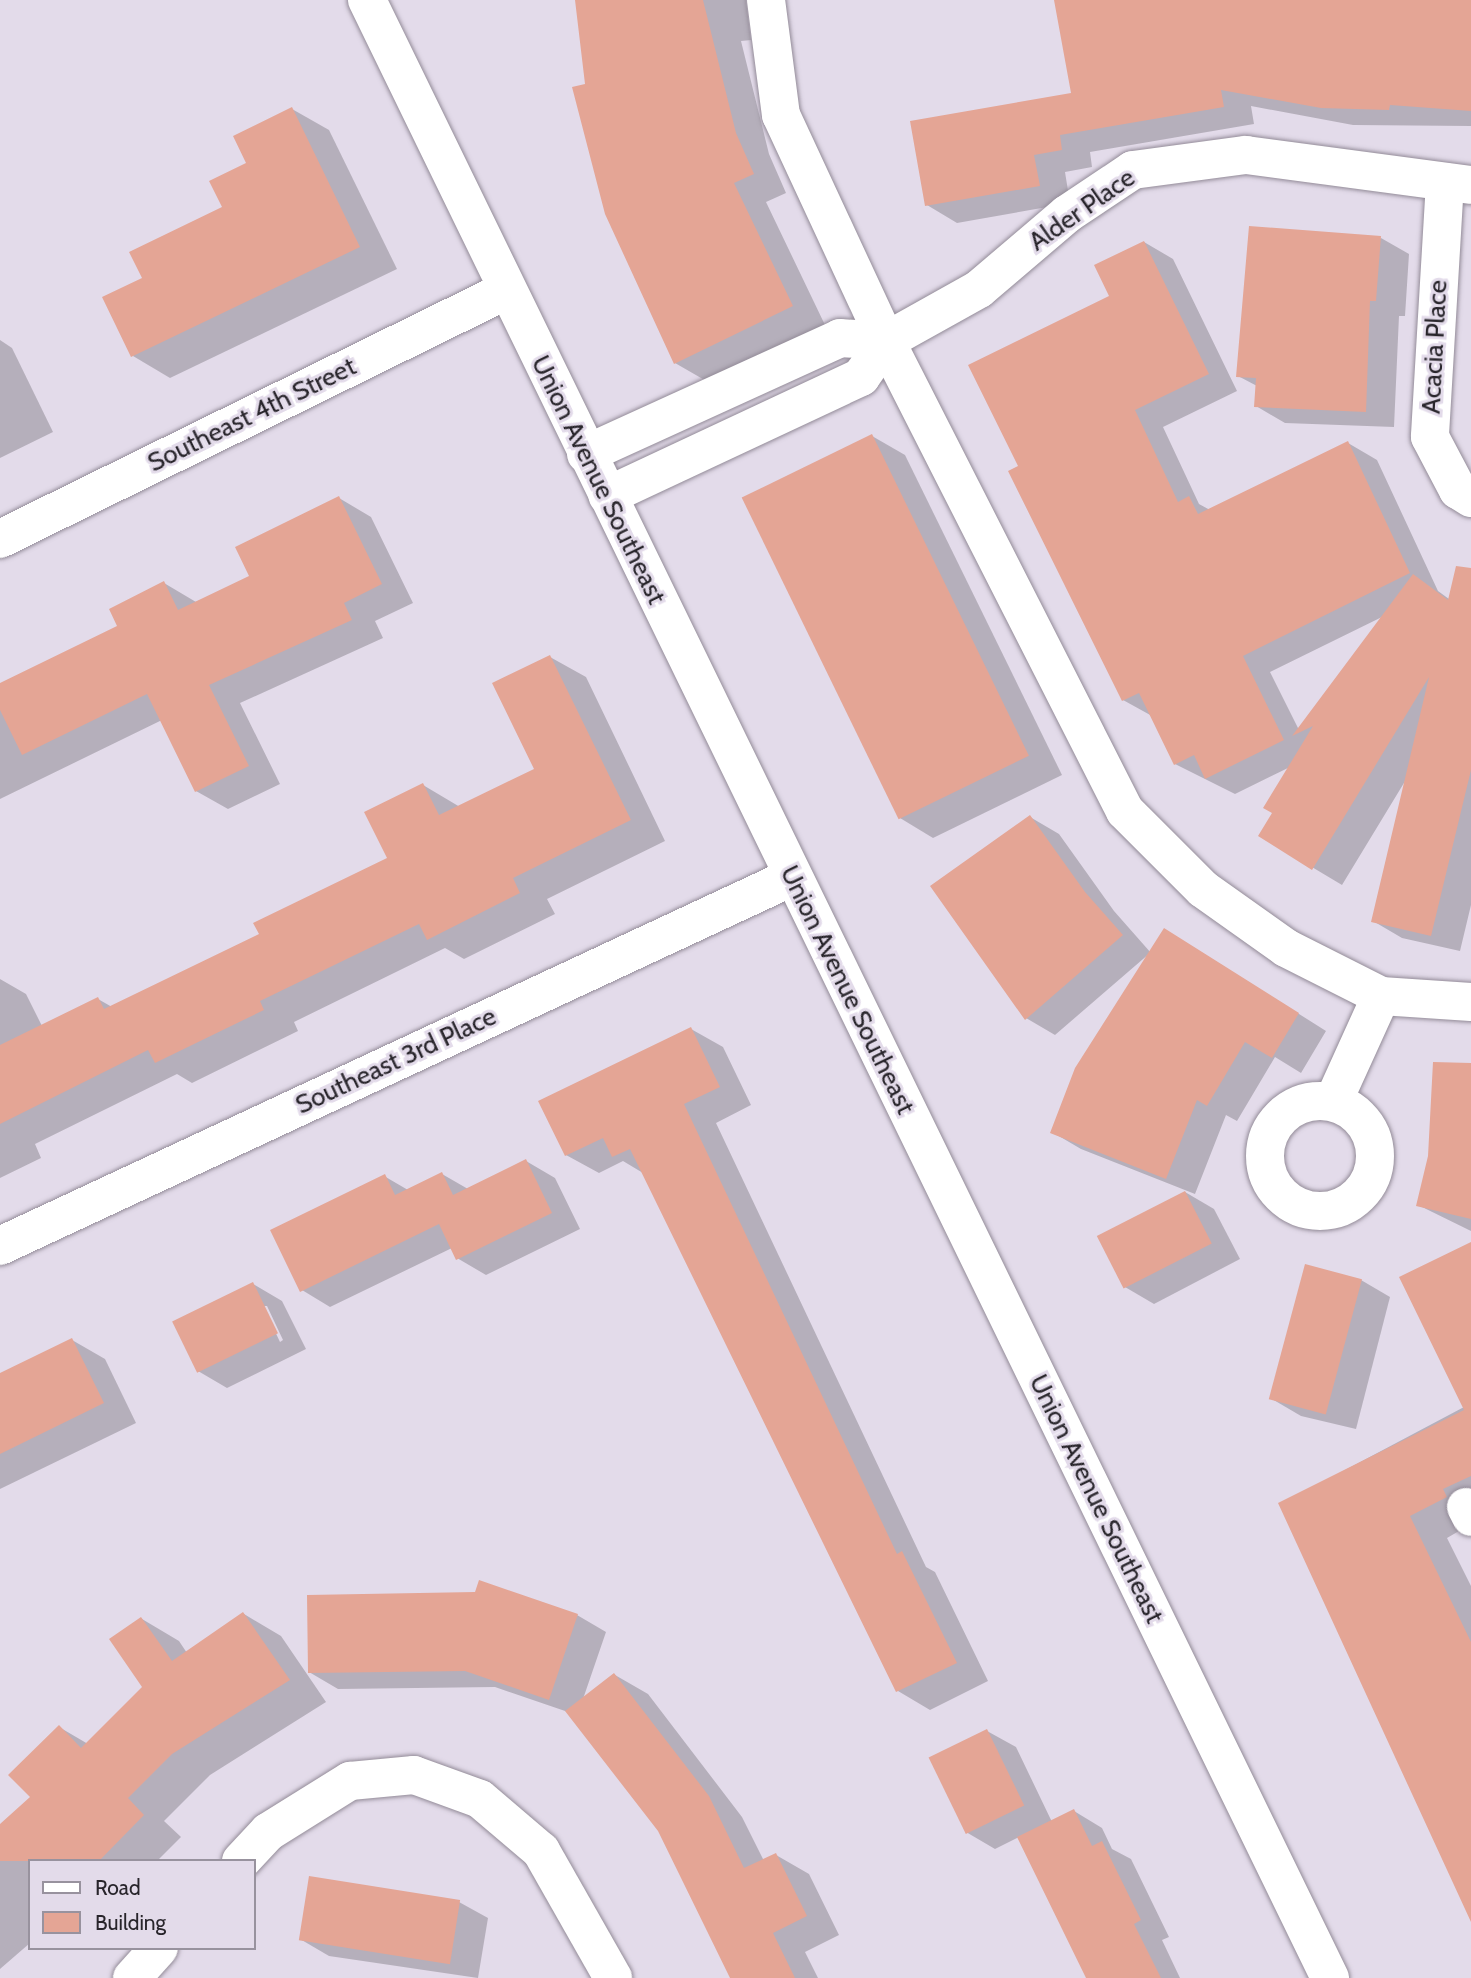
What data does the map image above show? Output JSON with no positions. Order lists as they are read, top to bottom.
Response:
{
  "streets": {
    "street": [
      "Alder Place",
      "Acacia Place",
      "Southeast 4th Street",
      "Union Avenue Southeast",
      "Southeast 3rd Place"
    ]
  },
  "crossings": [
    ["Alder Place", "Acacia Place"],
    ["Southeast 4th Street", "Union Avenue Southeast"],
    ["Union Avenue Southeast", "Southeast 3rd Place"]
  ],
  "legend": ["Road", "Building"]
}
